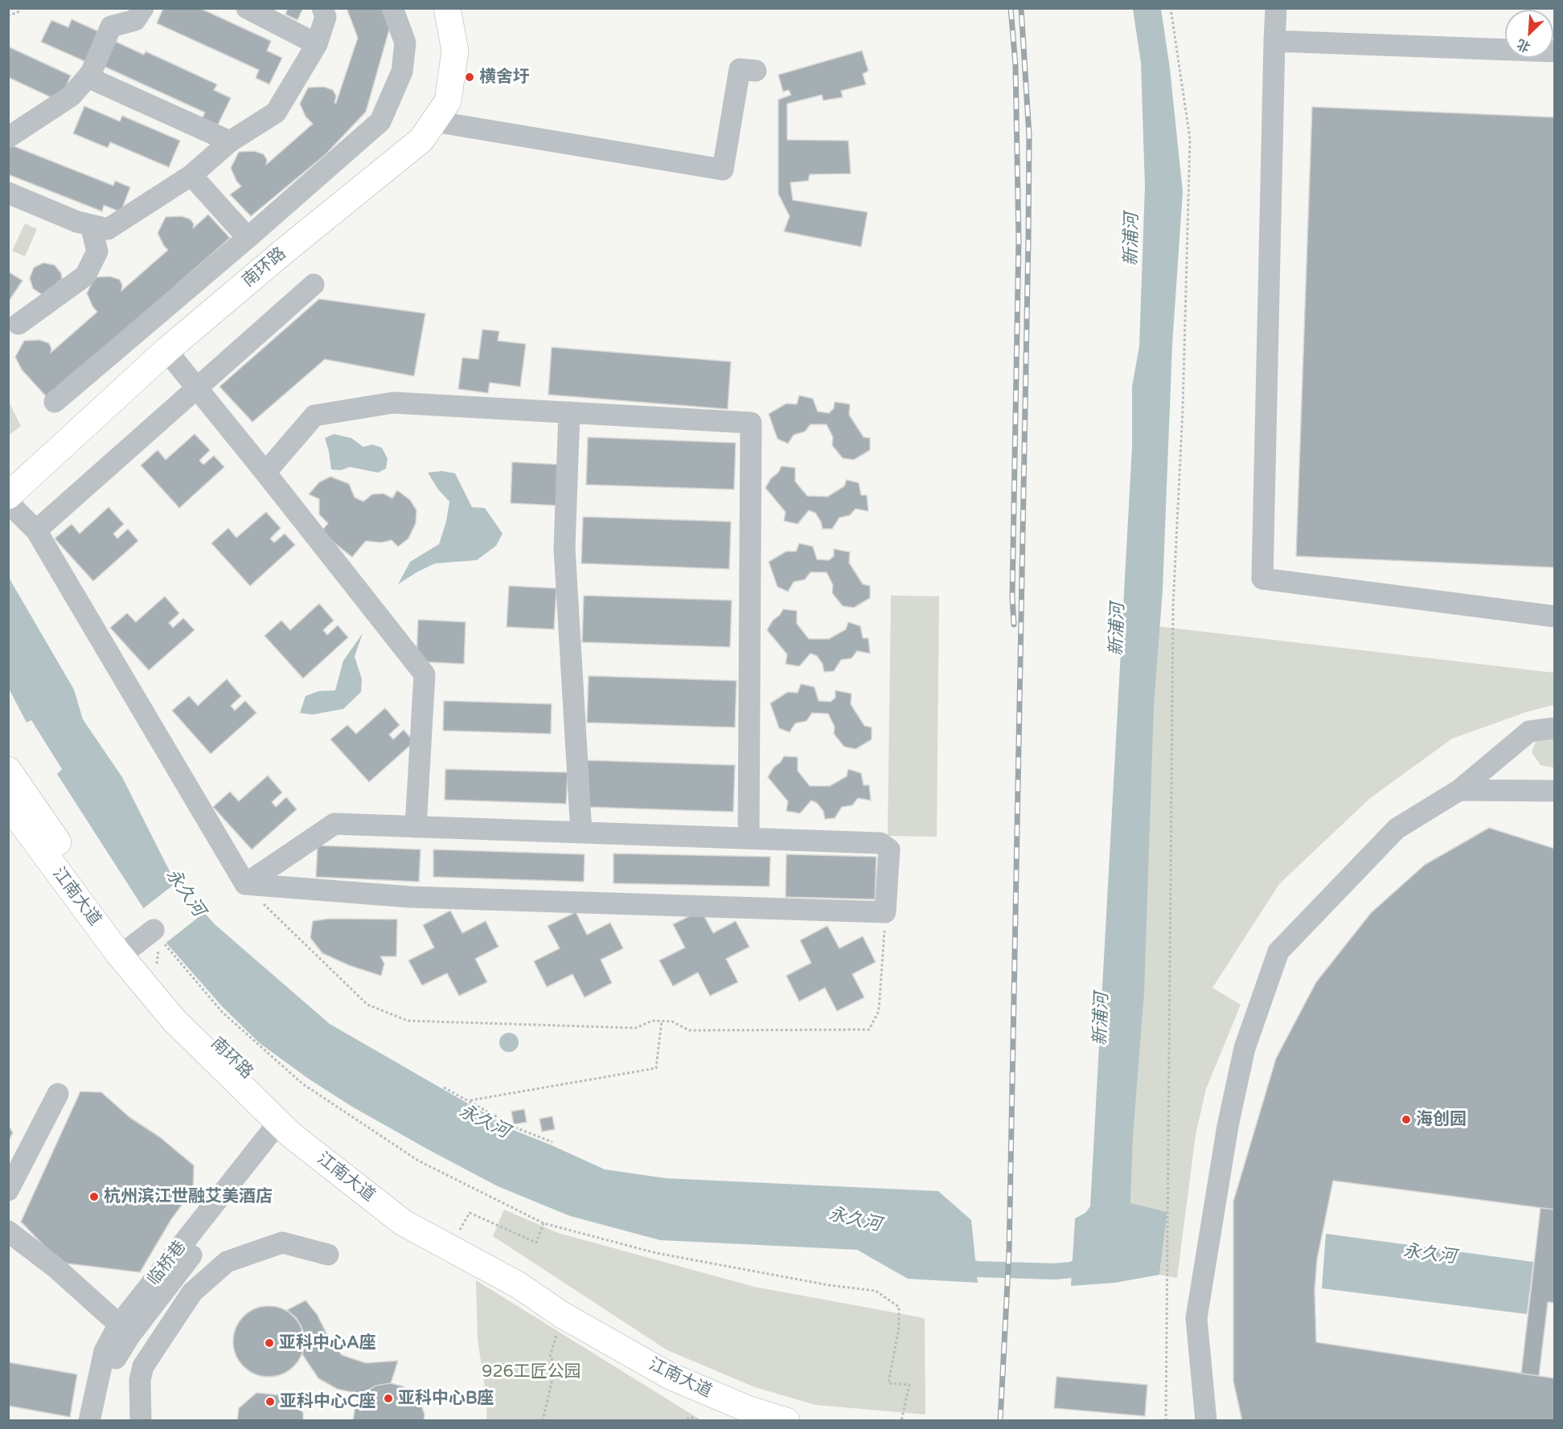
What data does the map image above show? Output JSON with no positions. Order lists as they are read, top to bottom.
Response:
{
  "streets": {
    "main road": ["南环路", "江南大道"],
    "street": ["临桥巷"]
  },
  "crossings": [
    ["南环路", "江南大道"],
    ["江南大道", "临桥巷"]
  ],
  "water": ["新浦河", "永久河"],
  "parks": ["926工匠公园"],
  "places": [
    "横舍圩",
    "海创园",
    "杭州滨江世融艾美酒店",
    "亚科中心A座",
    "亚科中心B座",
    "亚科中心C座"
  ],
  "north": "bottom left"
}
